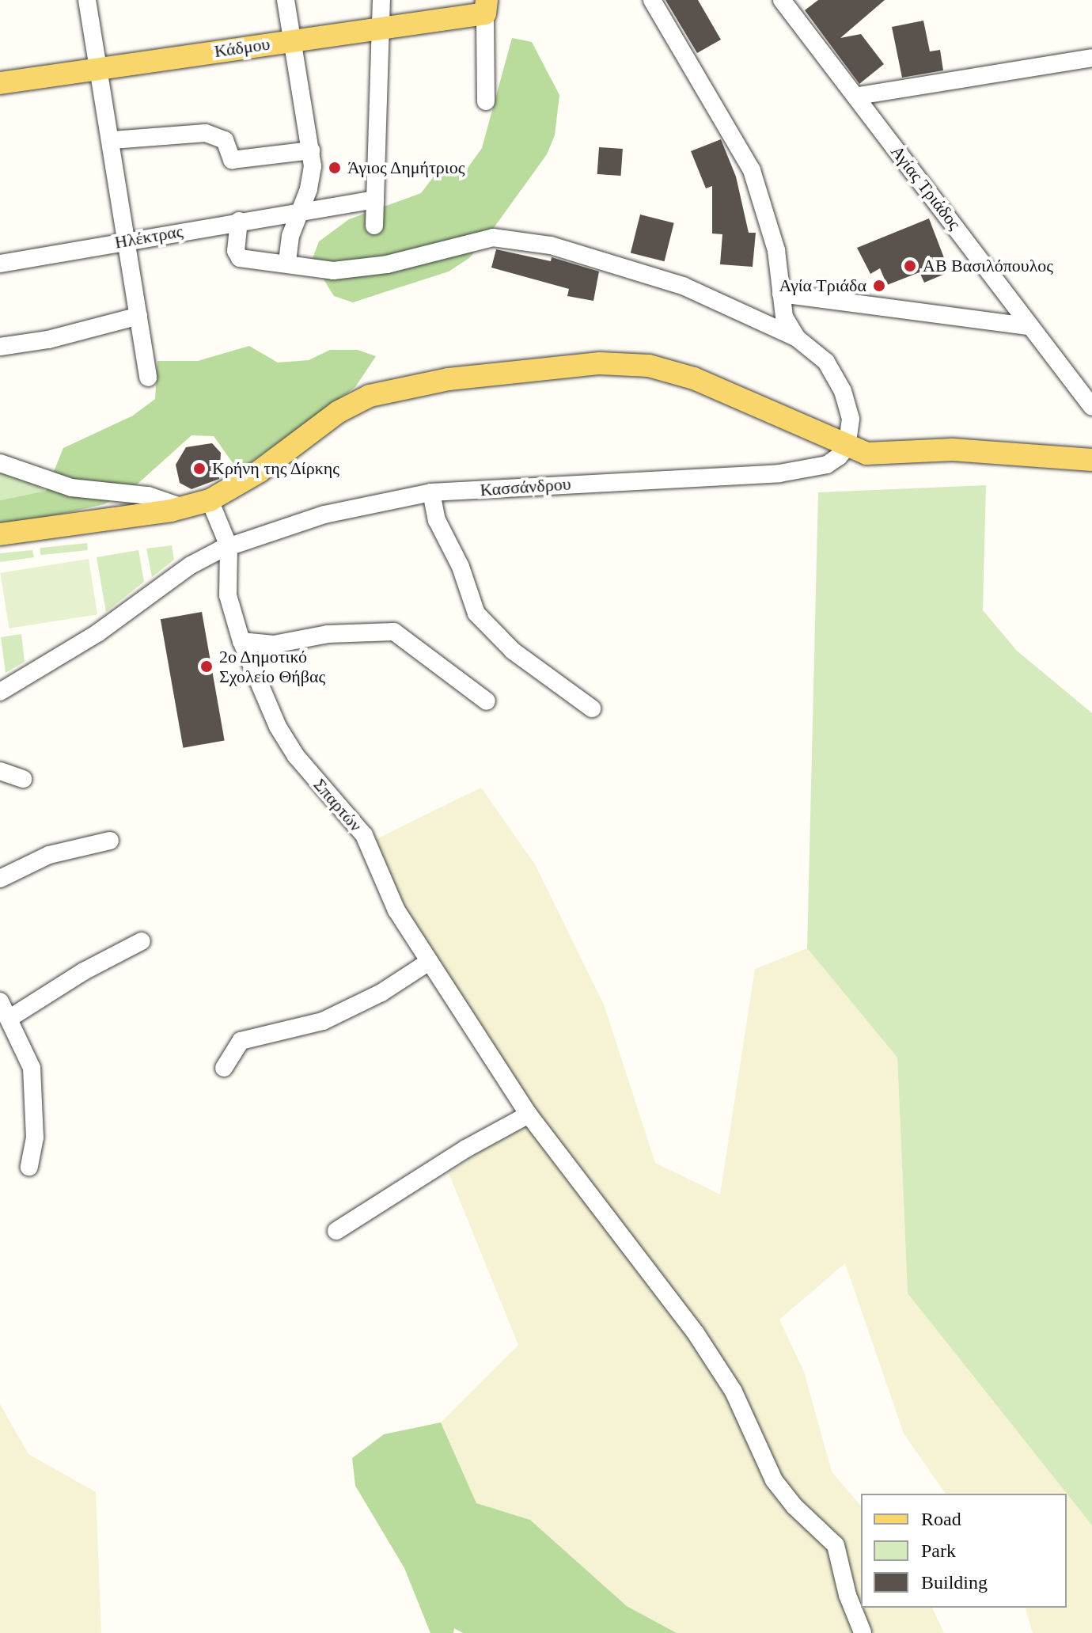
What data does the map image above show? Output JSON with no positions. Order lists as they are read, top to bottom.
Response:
{
  "streets": {
    "main road": ["Κάδμου"],
    "street": [
      "Αγίας Τριάδος",
      "Ηλέκτρας",
      "Κασσάνδρου",
      "Σπαρτών"
    ]
  },
  "crossings": [
    ["Κασσάνδρου", "Σπαρτών"]
  ],
  "places": [
    "Άγιος Δημήτριος",
    "ΑΒ Βασιλόπουλος",
    "Αγία Τριάδα",
    "Κρήνη της Δίρκης",
    "2ο Δημοτικό Σχολείο Θήβας"
  ],
  "legend": ["Road", "Park", "Building"]
}
